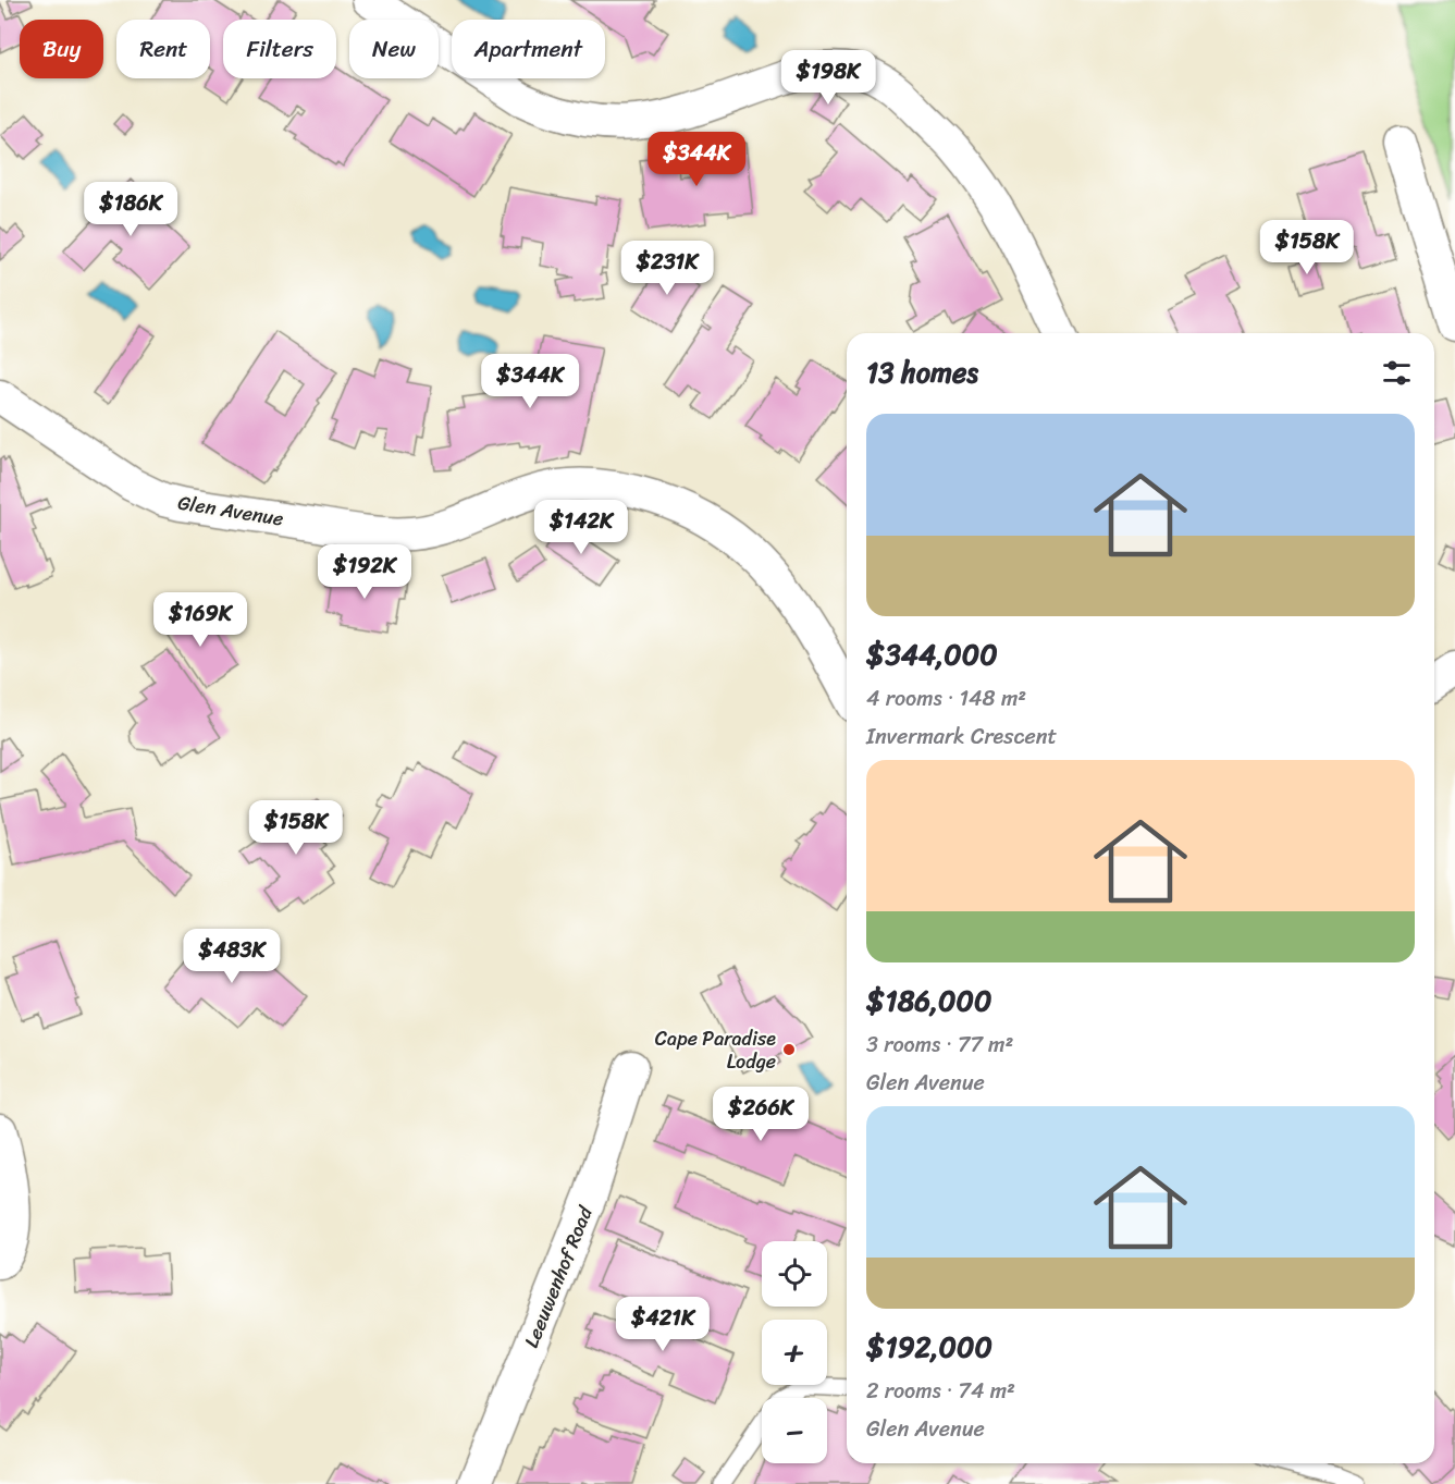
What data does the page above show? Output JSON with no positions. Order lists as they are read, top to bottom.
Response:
{
  "streets": {
    "street": ["Glen Avenue", "Leeuwenhof Road"]
  },
  "places": ["Cape Paradise Lodge"],
  "page": {
    "chip": [
      "Buy",
      "Rent",
      "Filters",
      "New",
      "Apartment"
    ],
    "price": [
      "$198K",
      "$344K",
      "$186K",
      "$158K",
      "$231K",
      "$344K",
      "$142K",
      "$192K",
      "$169K",
      "$158K",
      "$483K",
      "$266K",
      "$421K"
    ],
    "heading": "13 homes",
    "list": [
      {
        "name": "$344,000",
        "note": "4 rooms · 148 m² · Invermark Crescent"
      },
      {
        "name": "$186,000",
        "note": "3 rooms · 77 m² · Glen Avenue"
      },
      {
        "name": "$192,000",
        "note": "2 rooms · 74 m² · Glen Avenue"
      }
    ],
    "map_buttons": ["+", "−"]
  }
}
